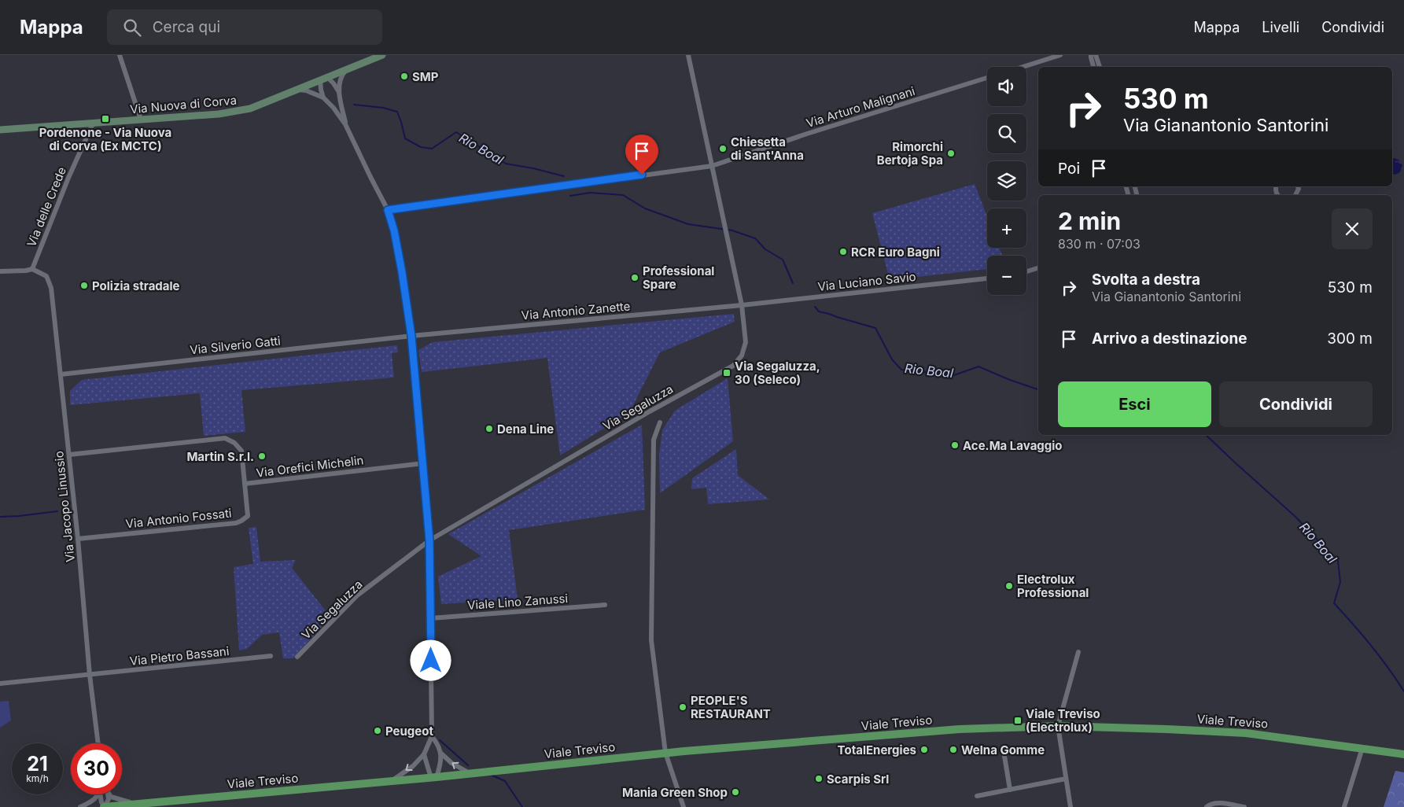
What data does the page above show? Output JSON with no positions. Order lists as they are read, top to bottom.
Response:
{
  "streets": {
    "main road": ["Via Nuova di Corva", "Viale Treviso"],
    "street": [
      "Via Arturo Malignani",
      "Via delle Crede",
      "Via Luciano Savio",
      "Via Antonio Zanette",
      "Via Silverio Gatti",
      "Via Segaluzza",
      "Via Orefici Michelin",
      "Via Jacopo Linussio",
      "Via Antonio Fossati",
      "Viale Lino Zanussi",
      "Via Pietro Bassani"
    ]
  },
  "crossings": [
    ["Via Nuova di Corva", "Via delle Crede"],
    ["Via Arturo Malignani", "Via Segaluzza"],
    ["Via delle Crede", "Via Jacopo Linussio"],
    ["Via Luciano Savio", "Via Antonio Zanette"],
    ["Via Luciano Savio", "Via Segaluzza"],
    ["Via Antonio Zanette", "Via Silverio Gatti"],
    ["Via Antonio Zanette", "Via Segaluzza"],
    ["Via Silverio Gatti", "Via Jacopo Linussio"],
    ["Via Orefici Michelin", "Via Jacopo Linussio"],
    ["Via Orefici Michelin", "Via Antonio Fossati"],
    ["Via Jacopo Linussio", "Via Antonio Fossati"],
    ["Via Jacopo Linussio", "Via Pietro Bassani"]
  ],
  "water": ["Rio Boal"],
  "places": {
    "other": [
      "SMP",
      "Chiesetta di Sant'Anna",
      "Rimorchi Bertoja Spa",
      "RCR Euro Bagni",
      "Professional Spare",
      "Polizia stradale",
      "Dena Line",
      "Ace.Ma Lavaggio",
      "Martin S.r.l.",
      "Electrolux Professional",
      "PEOPLE'S RESTAURANT",
      "Peugeot",
      "TotalEnergies",
      "Welna Gomme",
      "Scarpis Srl",
      "Mania Green Shop"
    ],
    "transit": ["Pordenone - Via Nuova di Corva (Ex MCTC)", "Via Segaluzza, 30 (Seleco)", "Viale Treviso (Electrolux)"]
  },
  "page": {
    "header": "Mappa",
    "search": "Cerca qui",
    "nav": ["Mappa", "Livelli", "Condividi"],
    "map_buttons": ["+", "−"],
    "turn": ["530 m", "Via Gianantonio Santorini"],
    "then": "Poi",
    "heading": ["2 min", "830 m · 07:03"],
    "list": [
      {
        "name": "Svolta a destra",
        "note": "Via Gianantonio Santorini",
        "value": "530 m"
      },
      {
        "name": "Arrivo a destinazione",
        "value": "300 m"
      }
    ],
    "buttons": ["Esci", "Condividi"],
    "speed": "21 km/h",
    "limit": "30"
  }
}
